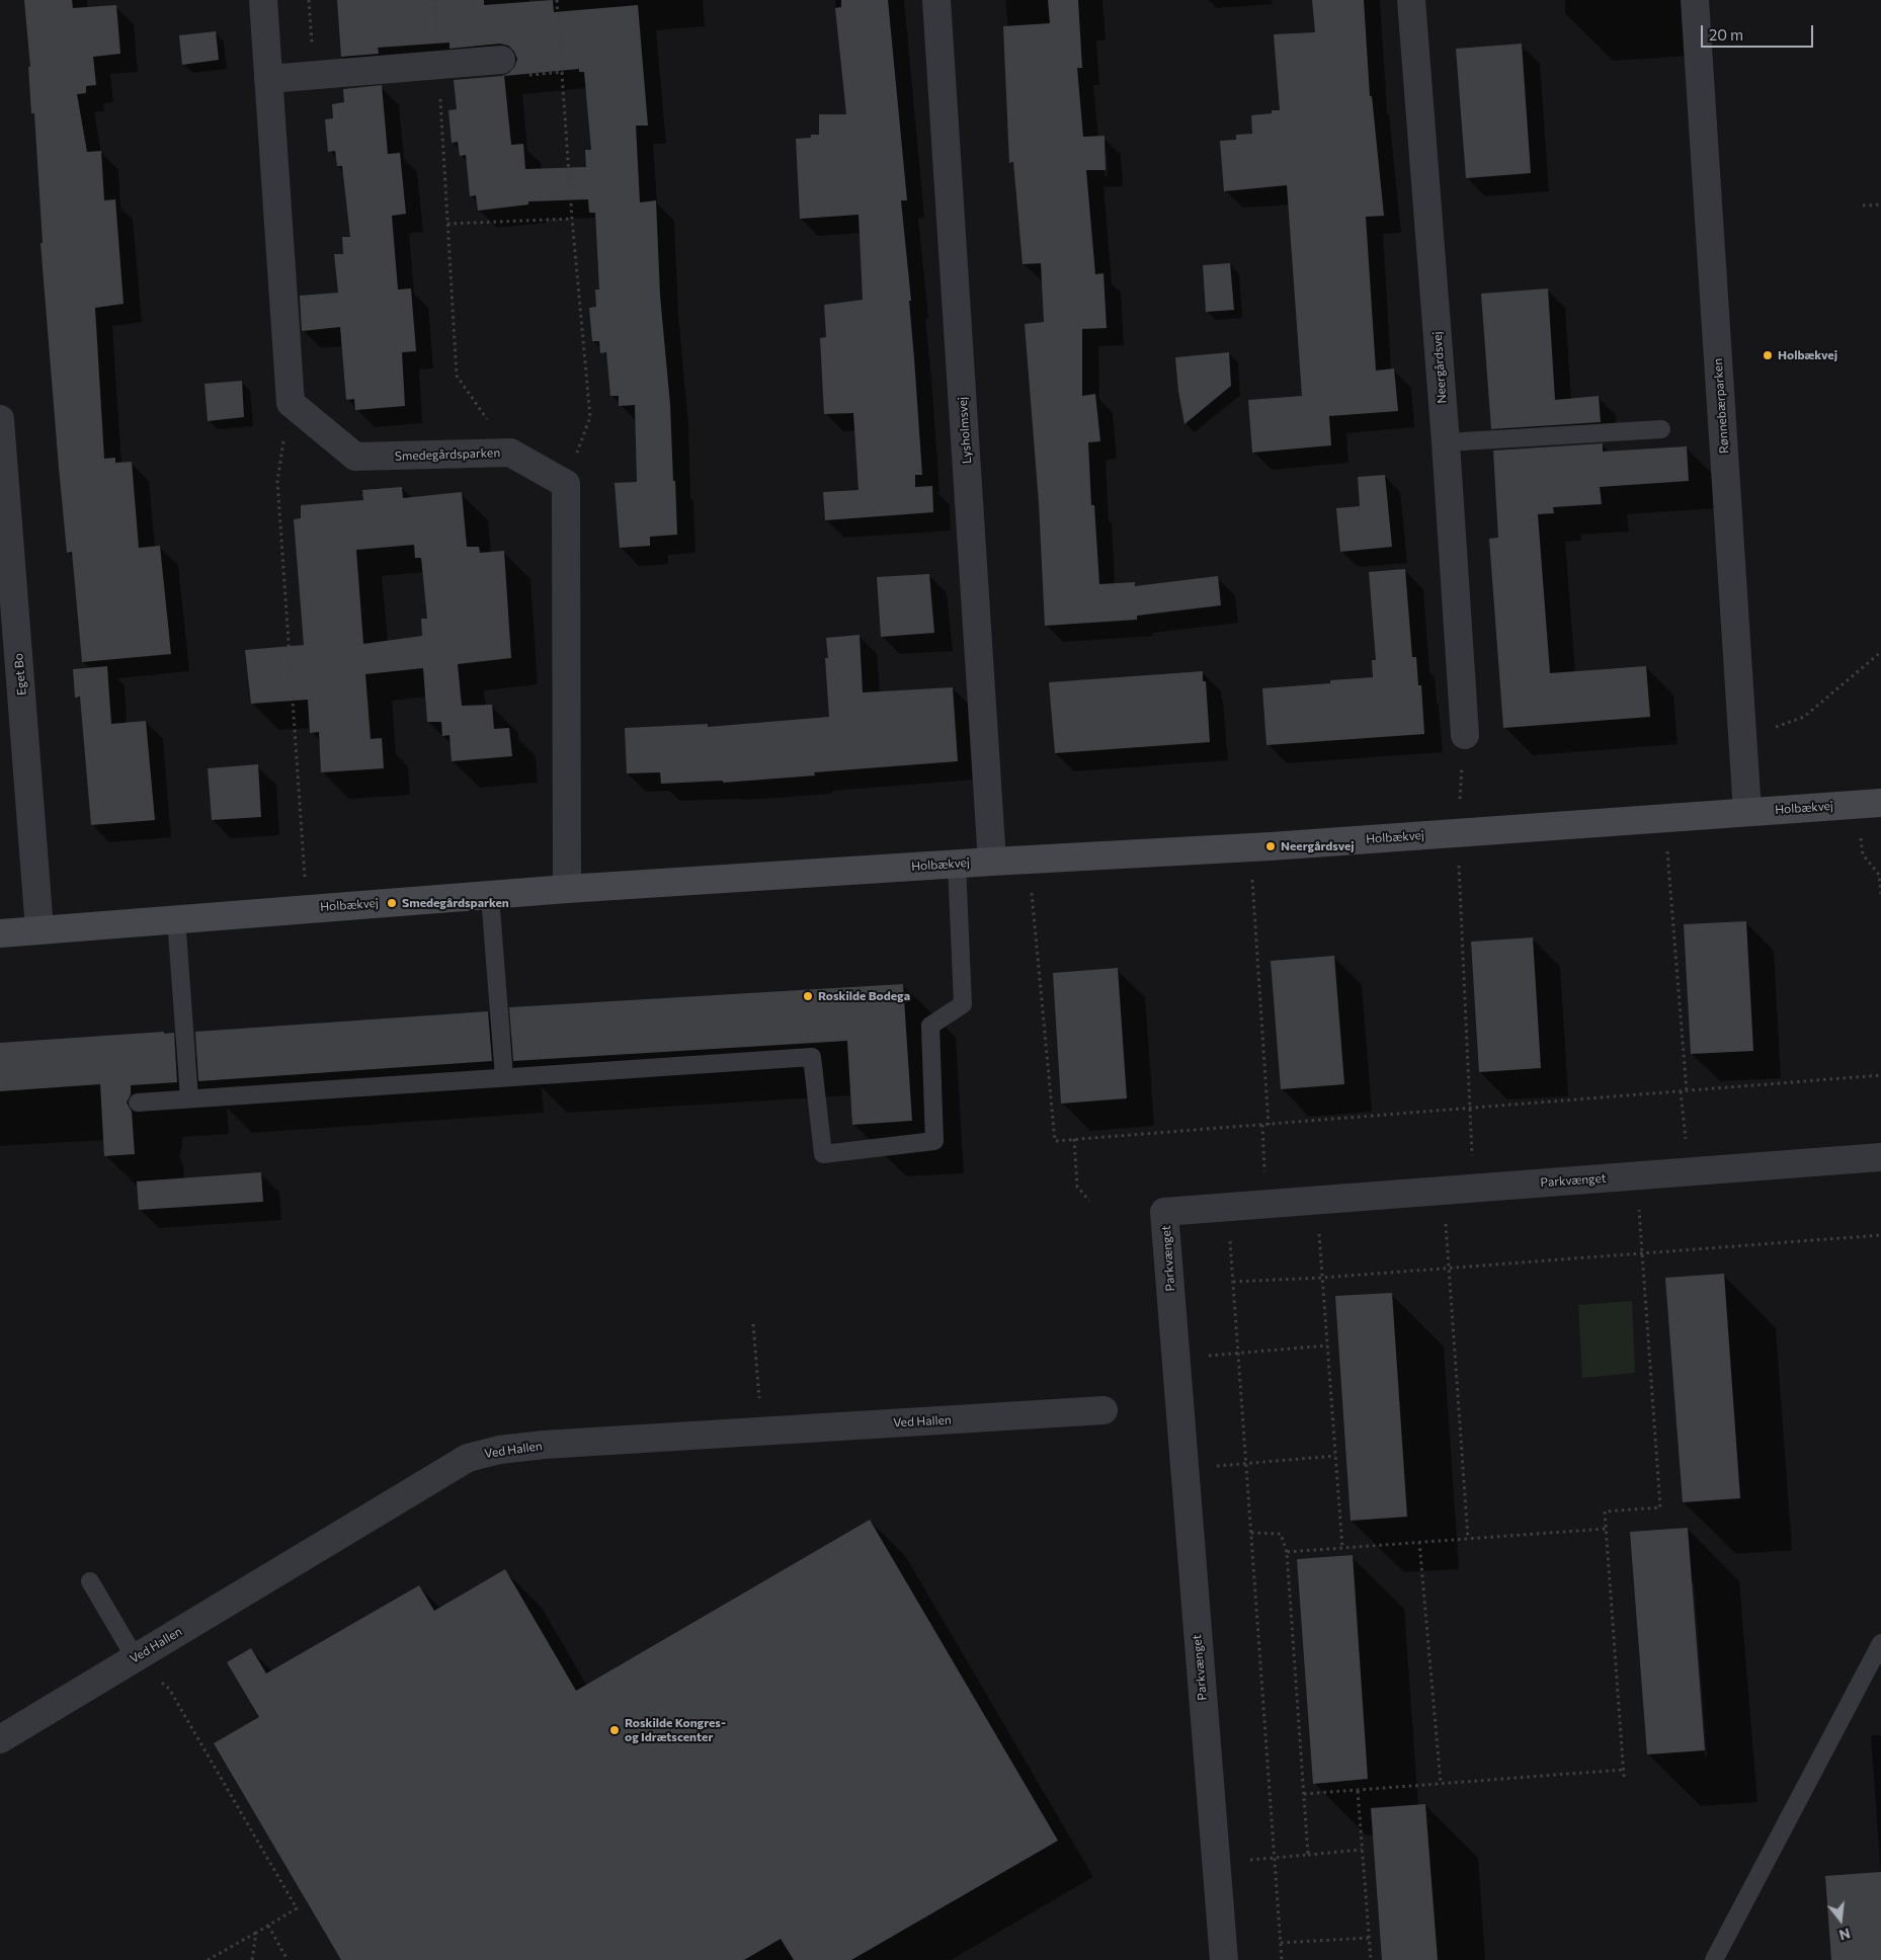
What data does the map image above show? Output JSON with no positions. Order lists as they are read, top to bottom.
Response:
{
  "streets": {
    "street": [
      "Neergårdsvej",
      "Rønnebærparken",
      "Lysholmsvej",
      "Smedegårdsparken",
      "Eget Bo",
      "Holbækvej",
      "Parkvænget",
      "Ved Hallen"
    ]
  },
  "crossings": [
    ["Rønnebærparken", "Holbækvej"],
    ["Lysholmsvej", "Holbækvej"],
    ["Eget Bo", "Holbækvej"]
  ],
  "places": [
    "Holbækvej",
    "Neergårdsvej",
    "Smedegårdsparken",
    "Roskilde Bodega",
    "Roskilde Kongres- og Idrætscenter"
  ],
  "scale_bar": "20 m",
  "north": "bottom"
}
